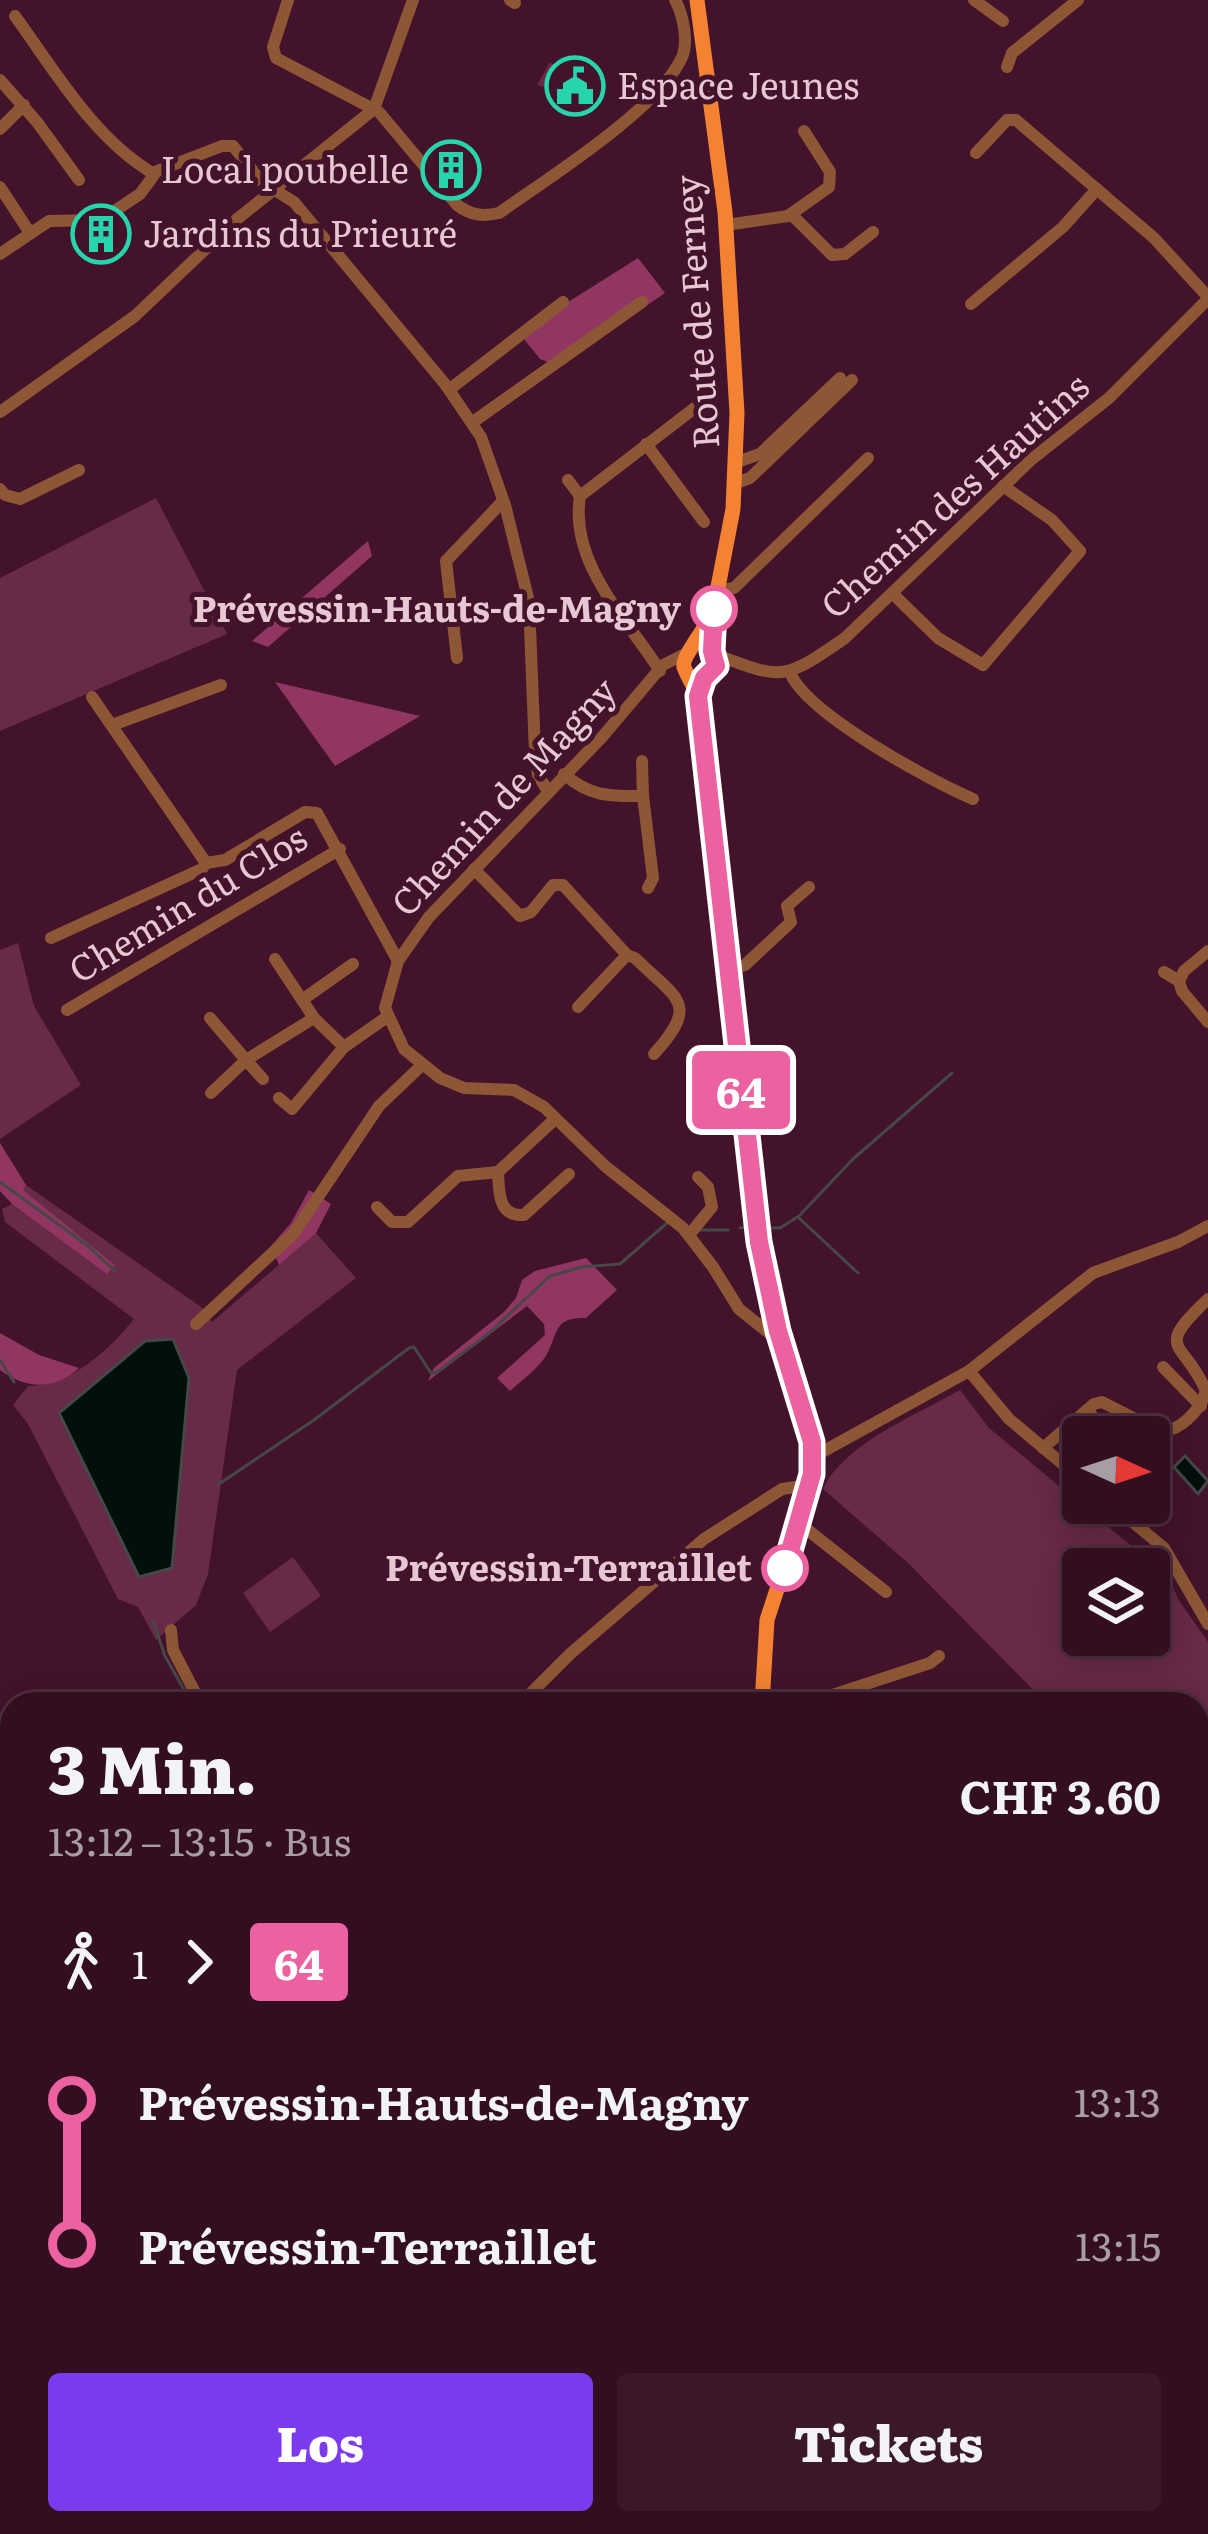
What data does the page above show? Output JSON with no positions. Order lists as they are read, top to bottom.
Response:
{
  "streets": {
    "main road": ["Route de Ferney"],
    "street": ["Chemin des Hautins", "Chemin de Magny", "Chemin du Clos"]
  },
  "crossings": [
    ["Route de Ferney", "Chemin de Magny"],
    ["Chemin de Magny", "Chemin du Clos"]
  ],
  "places": {
    "public building": ["Espace Jeunes"],
    "building": ["Local poubelle", "Jardins du Prieuré"],
    "other": ["Prévessin-Hauts-de-Magny", "Prévessin-Terraillet"]
  },
  "lines": ["bus line 64"],
  "north": "right",
  "page": {
    "on_map": "64",
    "heading": ["3 Min.", "13:12 – 13:15 · Bus", "CHF 3.60"],
    "legs": ["1", "64"],
    "list": [
      {
        "name": "Prévessin-Hauts-de-Magny",
        "value": "13:13"
      },
      {
        "name": "Prévessin-Terraillet",
        "value": "13:15"
      }
    ],
    "buttons": ["Los", "Tickets"]
  }
}
